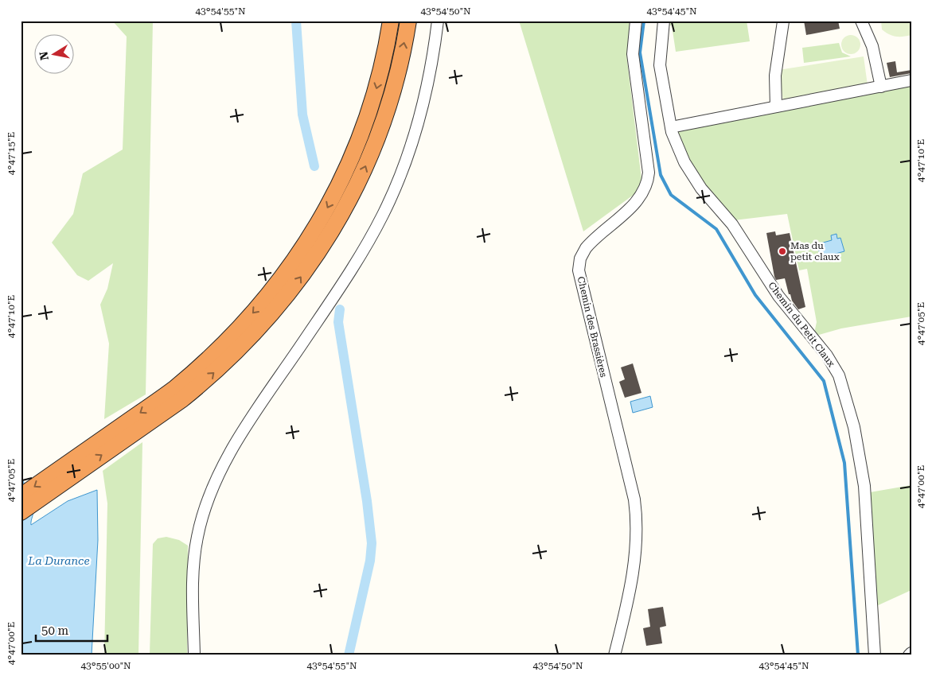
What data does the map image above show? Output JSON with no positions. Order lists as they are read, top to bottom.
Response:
{
  "streets": {
    "street": ["Chemin du Petit Claux", "Chemin des Brassières"]
  },
  "water": ["La Durance"],
  "places": ["Mas du petit claux"],
  "scale_bar": "50 m",
  "north": "left",
  "coordinates": [
    "43°54'55\"N",
    "43°54'50\"N",
    "43°54'45\"N",
    "4°47'15\"E",
    "4°47'10\"E",
    "4°47'05\"E",
    "4°47'00\"E",
    "43°55'00\"N"
  ]
}
